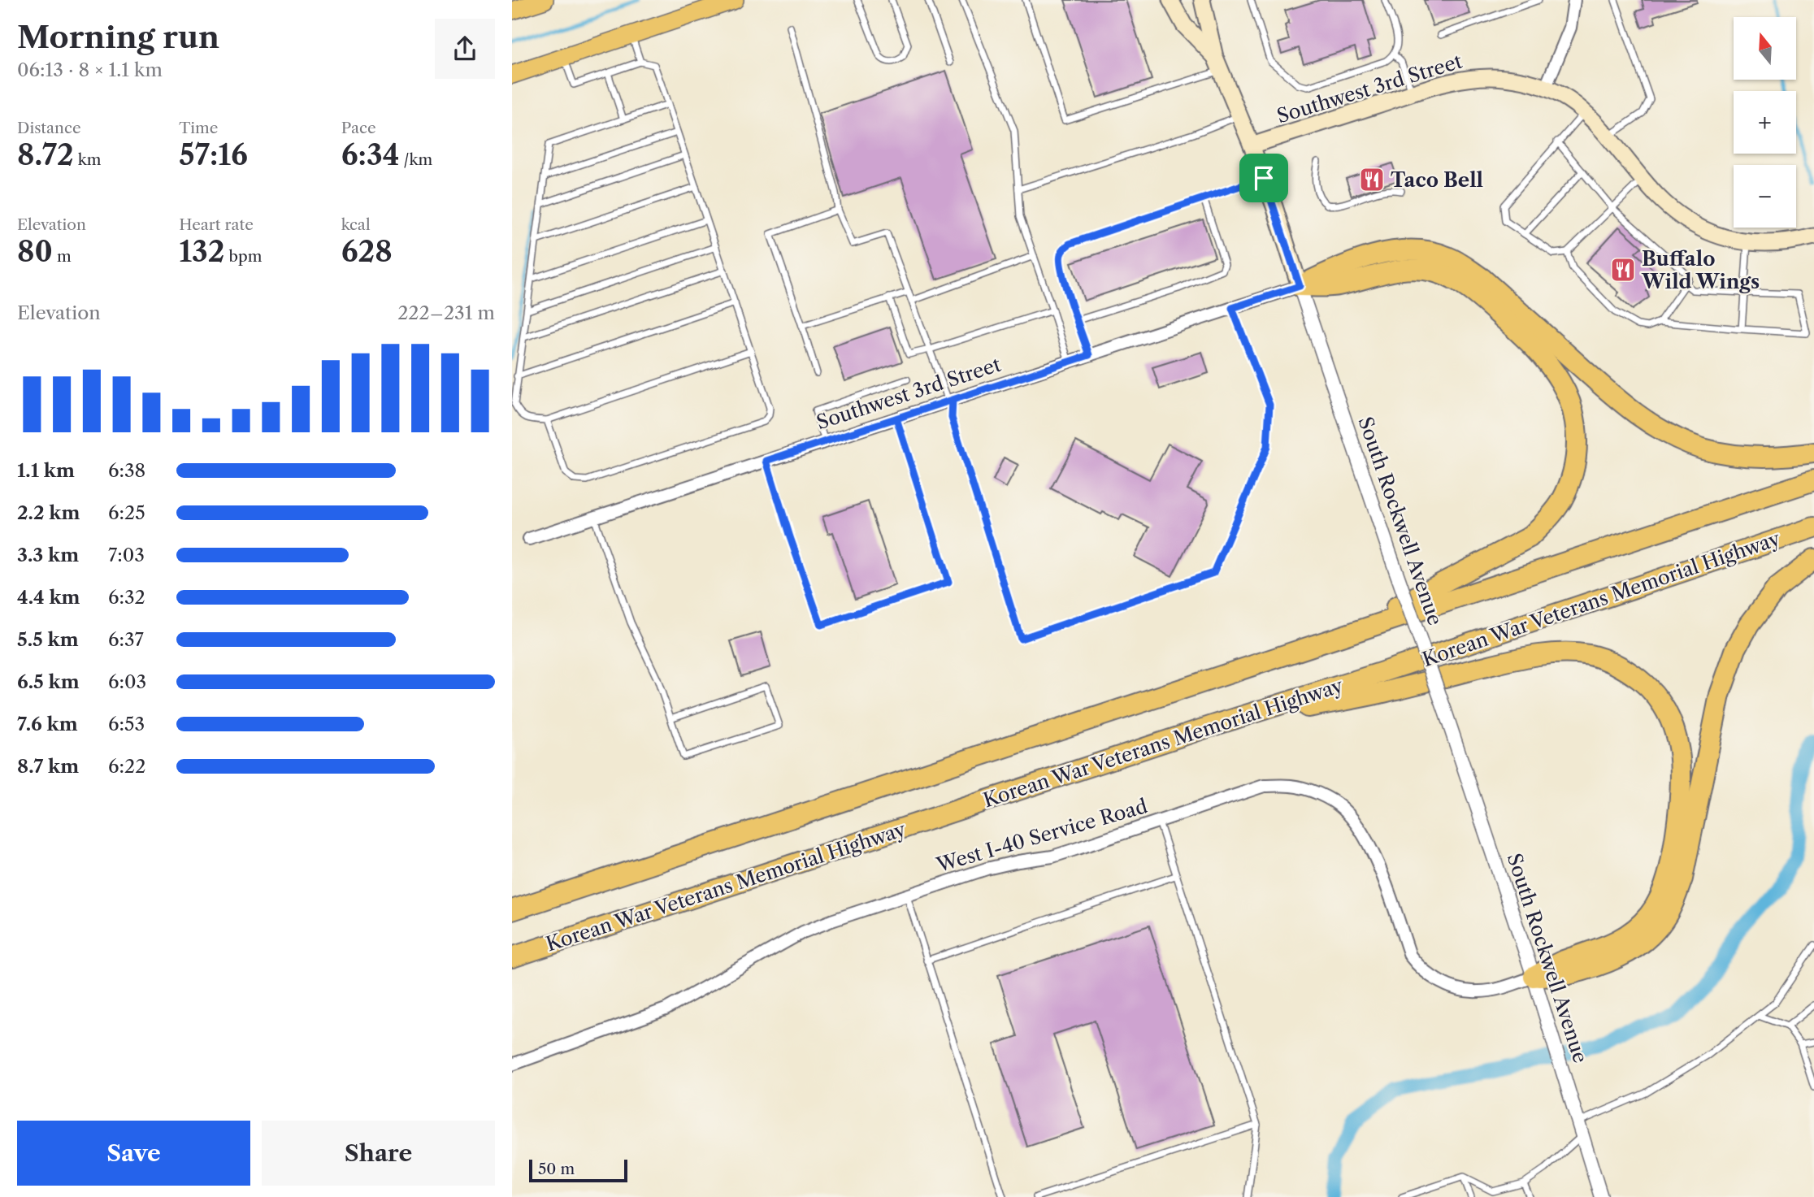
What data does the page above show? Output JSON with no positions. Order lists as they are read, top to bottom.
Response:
{
  "streets": {
    "highway": ["Korean War Veterans Memorial Highway"],
    "main road": ["Southwest 3rd Street", "South Rockwell Avenue"],
    "street": ["West I-40 Service Road"]
  },
  "crossings": [
    ["Southwest 3rd Street", "South Rockwell Avenue"],
    ["South Rockwell Avenue", "West I-40 Service Road"]
  ],
  "places": {
    "restaurant": ["Taco Bell", "Buffalo Wild Wings"]
  },
  "scale_bar": "50 m",
  "north": "top",
  "page": {
    "heading": ["Morning run", "06:13 · 8 × 1.1 km"],
    "map_buttons": ["+", "−"],
    "stats": [
      ["Distance", "8.72 km"],
      ["Time", "57:16"],
      ["Pace", "6:34 /km"],
      ["Elevation", "80 m"],
      ["Heart rate", "132 bpm"],
      ["kcal", "628"]
    ],
    "chart": ["Elevation", "222–231 m"],
    "list": [
      {
        "name": "1.1 km",
        "note": "6:38"
      },
      {
        "name": "2.2 km",
        "note": "6:25"
      },
      {
        "name": "3.3 km",
        "note": "7:03"
      },
      {
        "name": "4.4 km",
        "note": "6:32"
      },
      {
        "name": "5.5 km",
        "note": "6:37"
      },
      {
        "name": "6.5 km",
        "note": "6:03"
      },
      {
        "name": "7.6 km",
        "note": "6:53"
      },
      {
        "name": "8.7 km",
        "note": "6:22"
      }
    ],
    "buttons": ["Save", "Share"],
    "scale": "50 m"
  }
}
